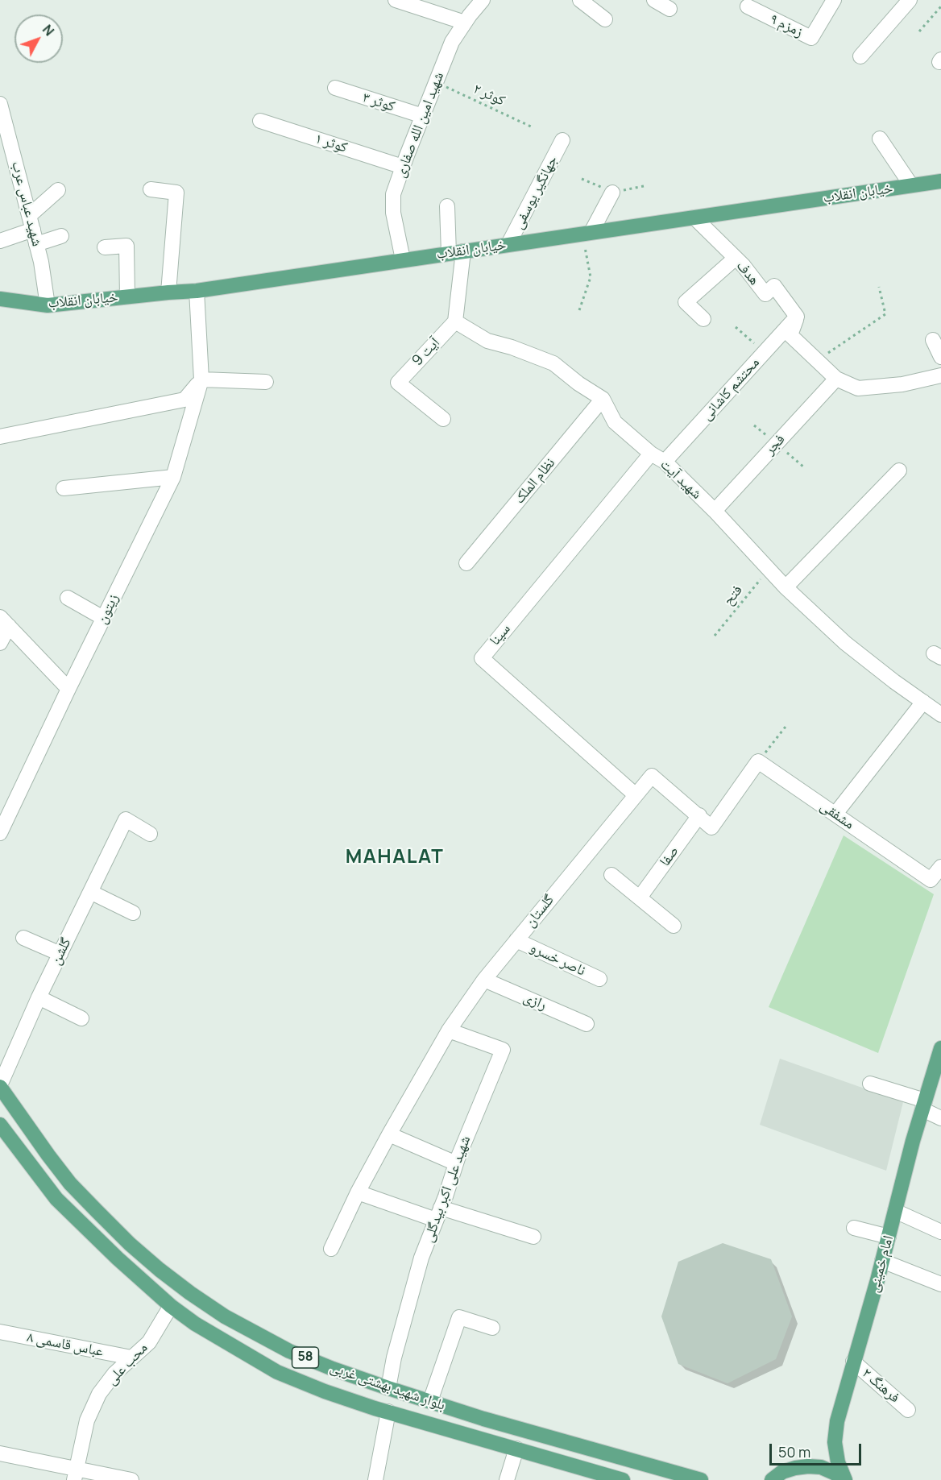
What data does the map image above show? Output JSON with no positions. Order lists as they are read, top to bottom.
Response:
{
  "streets": {
    "main road": [
      "خیابان انقلاب",
      "امام خمینی",
      "58",
      "بلوار شهید بهشتی غربی"
    ],
    "street": [
      "زمزم ۹",
      "کوثر ۳",
      "شهید امین الله صفاری",
      "کوثر ۱",
      "جهانگیر یوسفی",
      "شهید عباس عرب",
      "هدف",
      "آیت 9",
      "محتشم کاشانی",
      "فجر",
      "شهید آیت",
      "نظام الملک",
      "زیتون",
      "سینا",
      "مشفقی",
      "صفا",
      "گلستان",
      "گلشن",
      "ناصر خسرو",
      "رازی",
      "شهید علی اکبر بیدگلی",
      "عباس قاسمی ۸",
      "محب علی",
      "فرهنگ ۲"
    ],
    "path": ["کوثر ۲", "فتح"]
  },
  "crossings": [
    ["کوثر ۲", "شهید امین الله صفاری"],
    ["کوثر ۳", "شهید امین الله صفاری"],
    ["شهید امین الله صفاری", "کوثر ۱"],
    ["شهید امین الله صفاری", "خیابان انقلاب"],
    ["جهانگیر یوسفی", "خیابان انقلاب"],
    ["خیابان انقلاب", "شهید عباس عرب"],
    ["خیابان انقلاب", "هدف"],
    ["خیابان انقلاب", "زیتون"],
    ["هدف", "محتشم کاشانی"],
    ["محتشم کاشانی", "شهید آیت"],
    ["فجر", "شهید آیت"],
    ["شهید آیت", "نظام الملک"],
    ["شهید آیت", "فتح"],
    ["شهید آیت", "سینا"],
    ["سینا", "گلستان"],
    ["مشفقی", "گلستان"],
    ["صفا", "گلستان"],
    ["گلستان", "ناصر خسرو"],
    ["گلستان", "رازی"],
    ["گلستان", "شهید علی اکبر بیدگلی"],
    ["گلشن", "بلوار شهید بهشتی غربی"],
    ["شهید علی اکبر بیدگلی", "بلوار شهید بهشتی غربی"],
    ["امام خمینی", "فرهنگ ۲"],
    ["عباس قاسمی ۸", "محب علی"],
    ["محب علی", "بلوار شهید بهشتی غربی"]
  ],
  "districts": ["MAHALAT"],
  "scale_bar": "50 m",
  "north": "top right"
}
